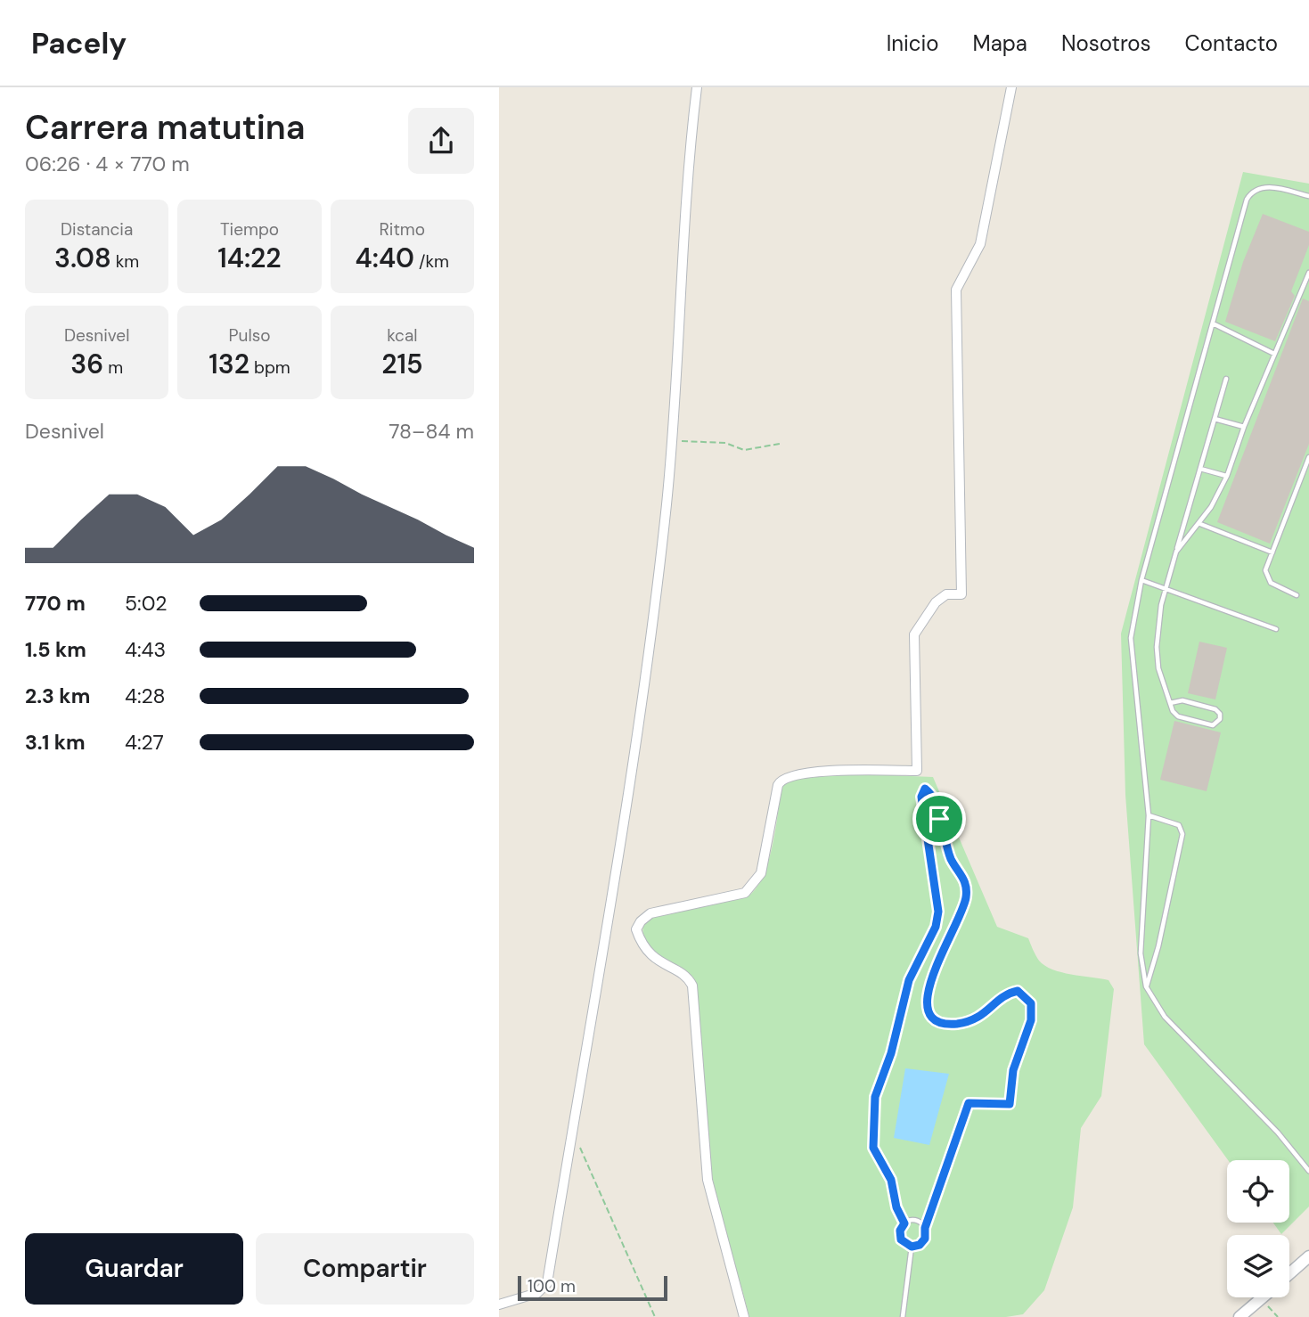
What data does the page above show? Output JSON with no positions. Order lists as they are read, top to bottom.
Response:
{
  "scale_bar": "100 m",
  "page": {
    "header": "Pacely",
    "nav": [
      "Inicio",
      "Mapa",
      "Nosotros",
      "Contacto"
    ],
    "heading": ["Carrera matutina", "06:26 · 4 × 770 m"],
    "stats": [
      ["Distancia", "3.08 km"],
      ["Tiempo", "14:22"],
      ["Ritmo", "4:40 /km"],
      ["Desnivel", "36 m"],
      ["Pulso", "132 bpm"],
      ["kcal", "215"]
    ],
    "chart": ["Desnivel", "78–84 m"],
    "list": [
      {
        "name": "770 m",
        "note": "5:02"
      },
      {
        "name": "1.5 km",
        "note": "4:43"
      },
      {
        "name": "2.3 km",
        "note": "4:28"
      },
      {
        "name": "3.1 km",
        "note": "4:27"
      }
    ],
    "buttons": ["Guardar", "Compartir"],
    "scale": "100 m"
  }
}
